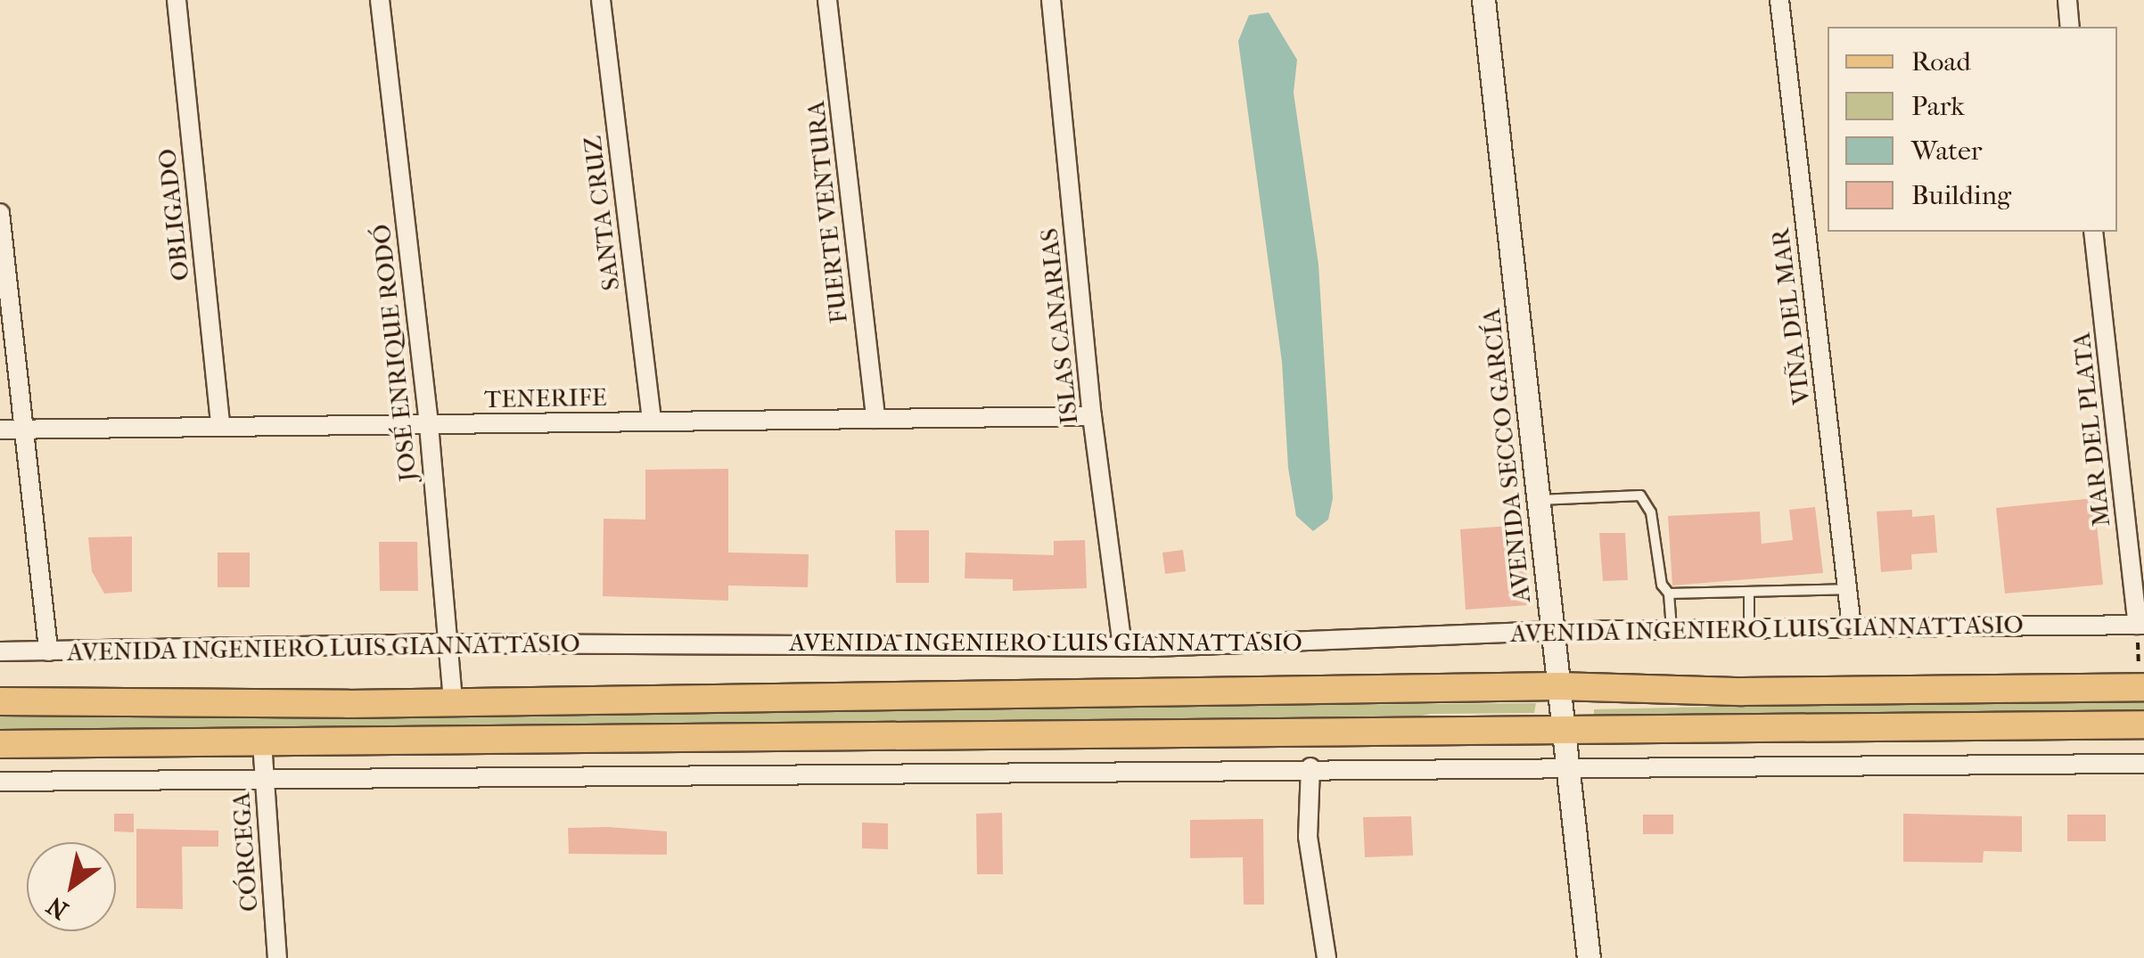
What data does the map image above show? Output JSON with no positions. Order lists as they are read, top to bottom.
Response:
{
  "streets": {
    "main road": ["AVENIDA INGENIERO LUIS GIANNATTASIO"],
    "street": [
      "FUERTE VENTURA",
      "SANTA CRUZ",
      "OBLIGADO",
      "VIÑA DEL MAR",
      "ISLAS CANARIAS",
      "JOSÉ ENRIQUE RODÓ",
      "TENERIFE",
      "MAR DEL PLATA",
      "AVENIDA SECCO GARCÍA",
      "CÓRCEGA"
    ]
  },
  "crossings": [
    ["FUERTE VENTURA", "TENERIFE"],
    ["SANTA CRUZ", "TENERIFE"],
    ["OBLIGADO", "TENERIFE"],
    ["VIÑA DEL MAR", "AVENIDA INGENIERO LUIS GIANNATTASIO"],
    ["ISLAS CANARIAS", "TENERIFE"],
    ["ISLAS CANARIAS", "AVENIDA INGENIERO LUIS GIANNATTASIO"],
    ["JOSÉ ENRIQUE RODÓ", "TENERIFE"],
    ["JOSÉ ENRIQUE RODÓ", "AVENIDA INGENIERO LUIS GIANNATTASIO"],
    ["MAR DEL PLATA", "AVENIDA INGENIERO LUIS GIANNATTASIO"],
    ["AVENIDA SECCO GARCÍA", "AVENIDA INGENIERO LUIS GIANNATTASIO"]
  ],
  "legend": [
    "Road",
    "Park",
    "Water",
    "Building"
  ],
  "north": "bottom left"
}
